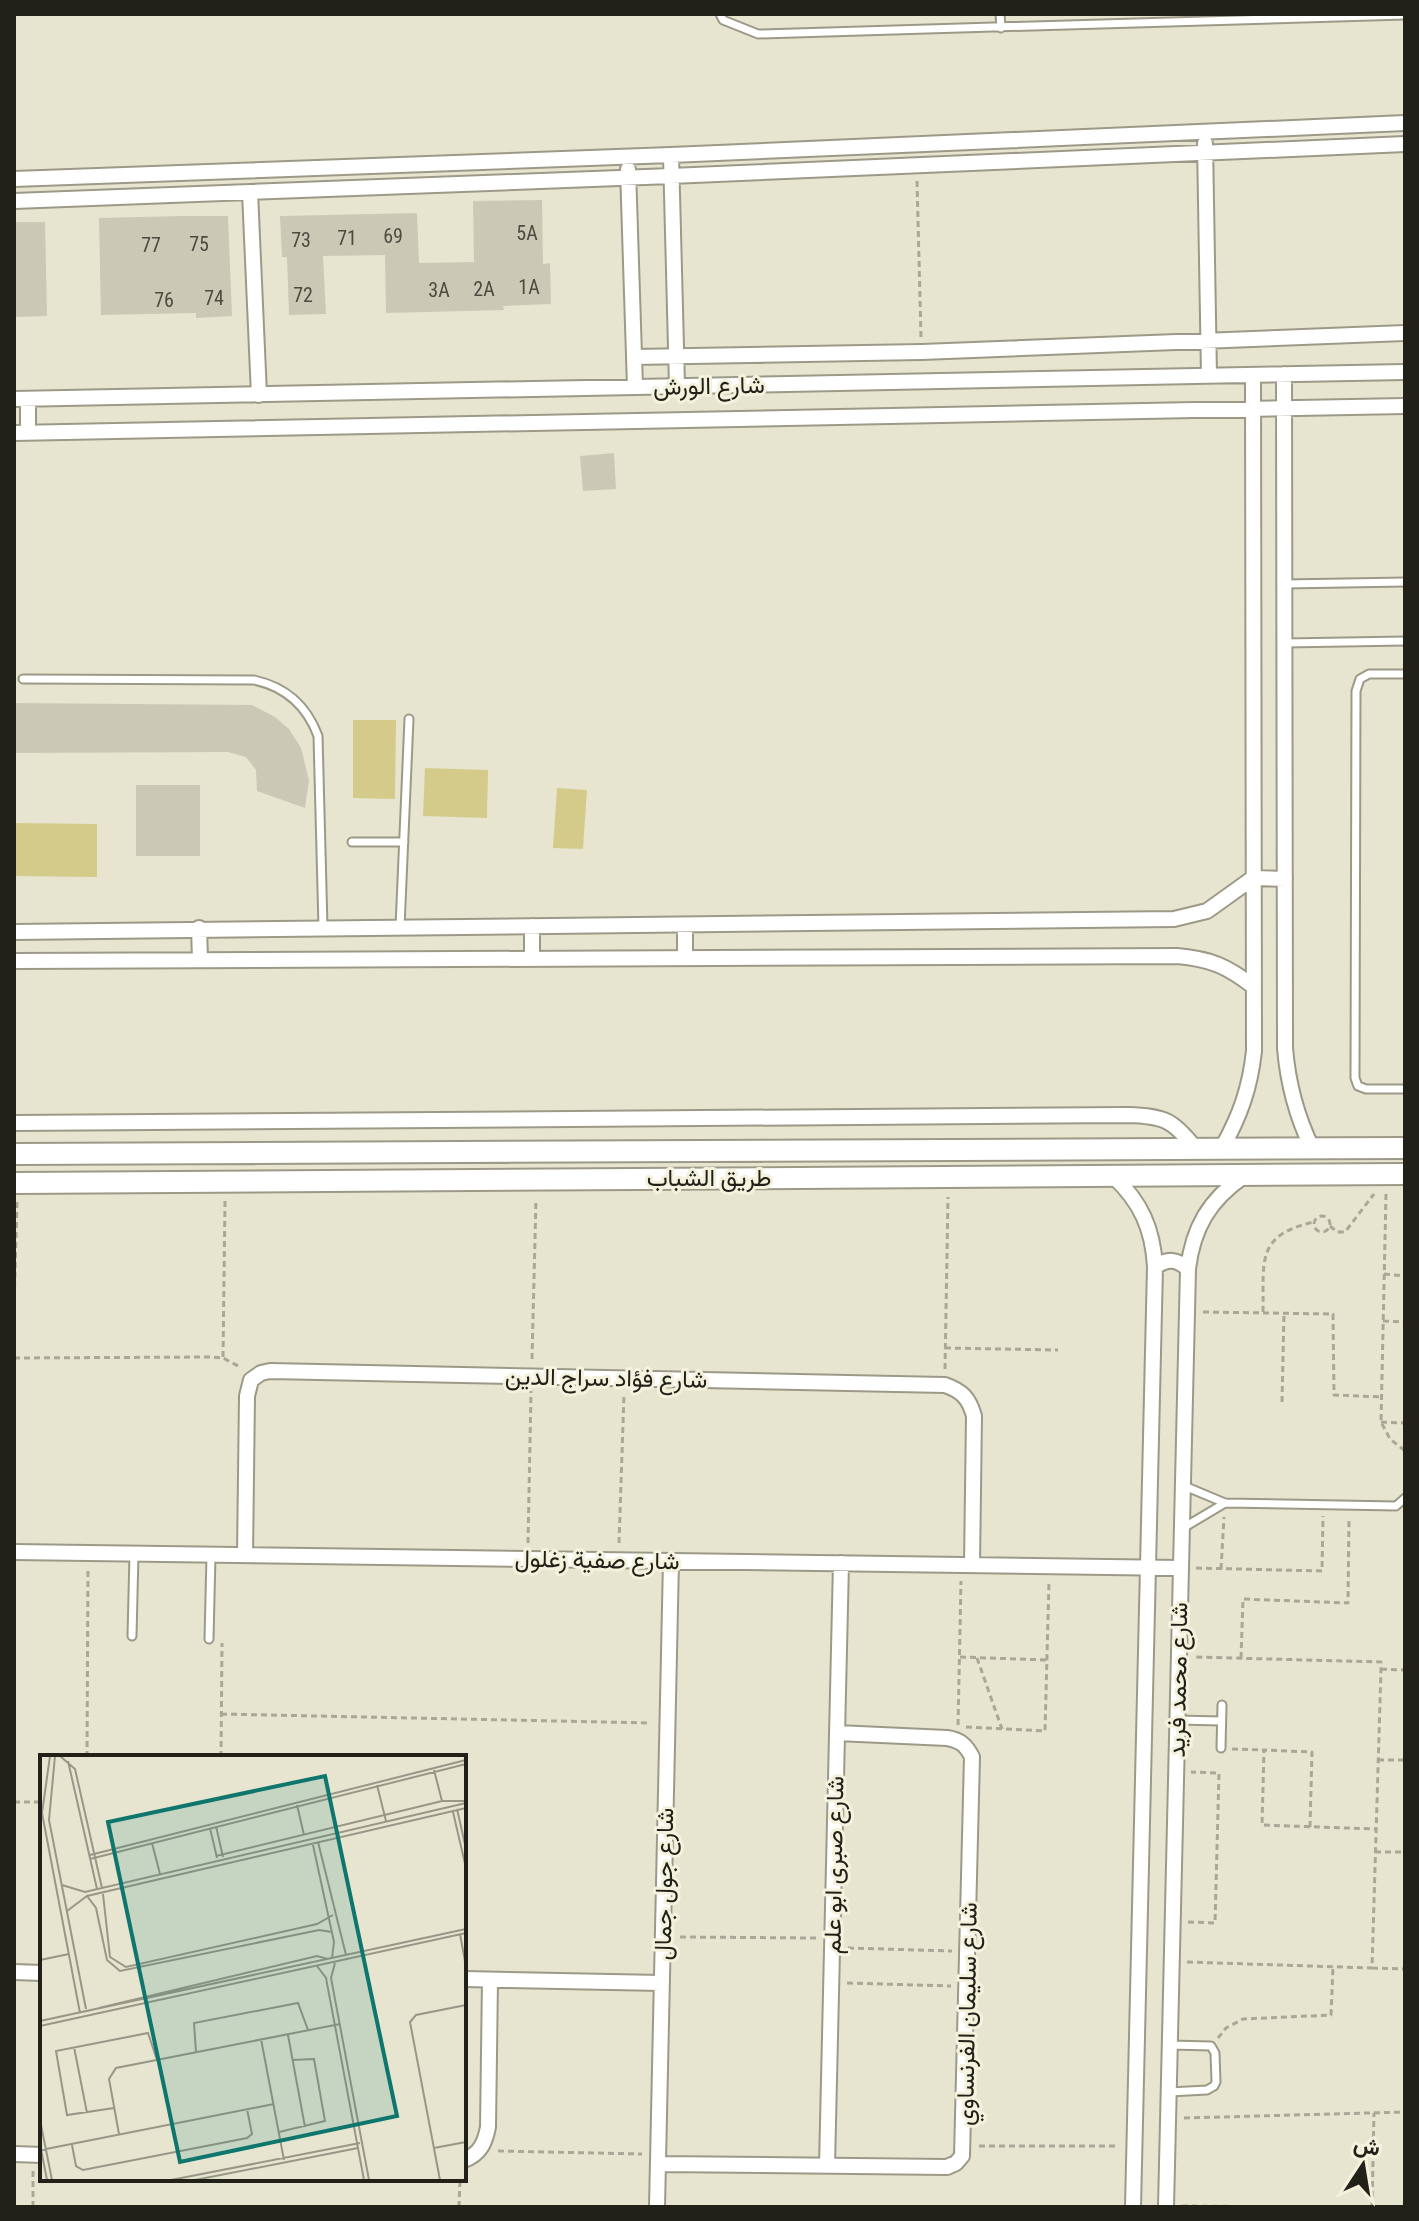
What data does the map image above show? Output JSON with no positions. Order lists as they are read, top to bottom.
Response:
{
  "streets": {
    "street": [
      "شارع الورش",
      "طريق الشباب",
      "شارع فؤاد سراج الدين",
      "شارع صفية زغلول",
      "شارع محمد فريد",
      "شارع صبرى ابو علم",
      "شارع جول جمال",
      "شارع سليمان الفرنساوي"
    ]
  },
  "crossings": [
    ["طريق الشباب", "شارع محمد فريد"],
    ["شارع صفية زغلول", "شارع محمد فريد"],
    ["شارع صفية زغلول", "شارع صبرى ابو علم"],
    ["شارع صفية زغلول", "شارع جول جمال"],
    ["شارع صبرى ابو علم", "شارع سليمان الفرنساوي"],
    ["شارع جول جمال", "شارع سليمان الفرنساوي"]
  ],
  "house_numbers": [
    "5A",
    "69",
    "71",
    "73",
    "75",
    "77",
    "1A",
    "2A",
    "3A",
    "72",
    "74",
    "76"
  ],
  "north": "top"
}
